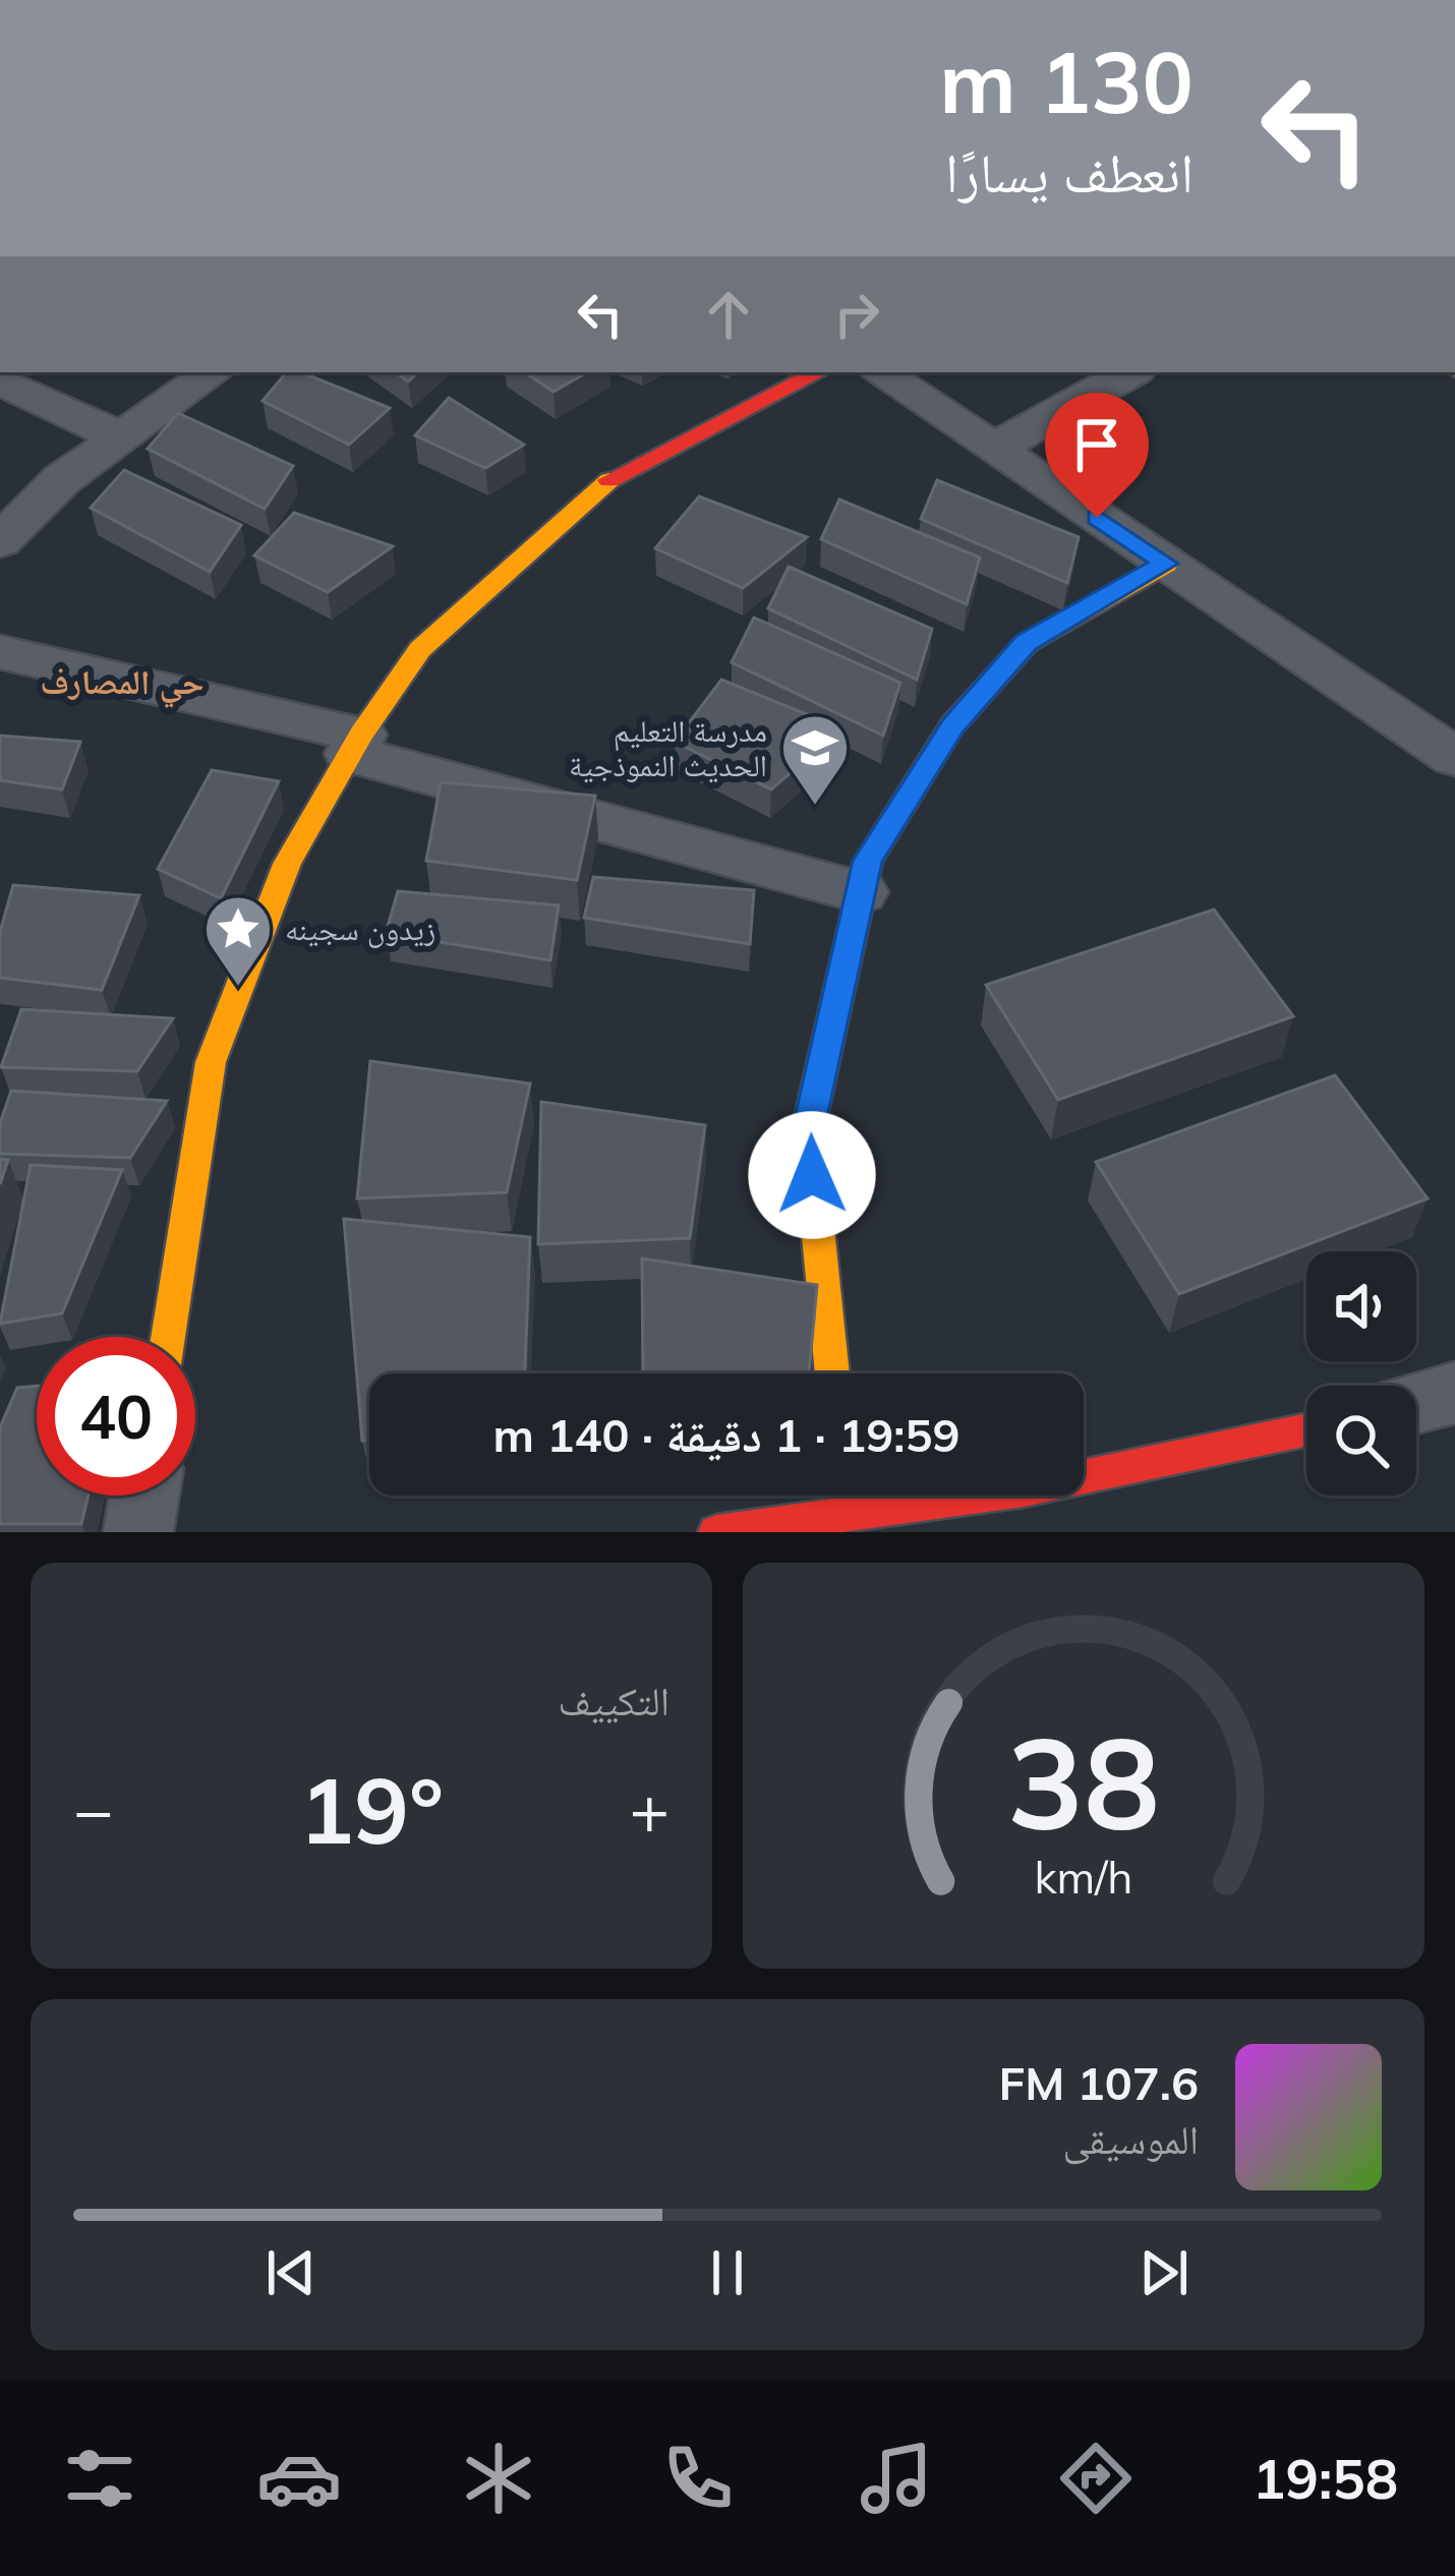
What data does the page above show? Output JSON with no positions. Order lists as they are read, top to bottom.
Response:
{
  "districts": ["حي المصارف"],
  "places": {
    "school or university": ["مدرسة التعليم الحديث النموذجية"],
    "place": ["زيدون سجينه"]
  },
  "page": {
    "turn": ["130 m", "انعطف يسارًا"],
    "limit": "40",
    "trip": "19:59 · 1 دقيقة · 140 m",
    "tile": "التكييف",
    "heat": ["−", "19°", "+"],
    "song": ["107.6 FM", "الموسيقى"],
    "tabs": "19:58",
    "gauge": ["38", "km/h"]
  }
}
